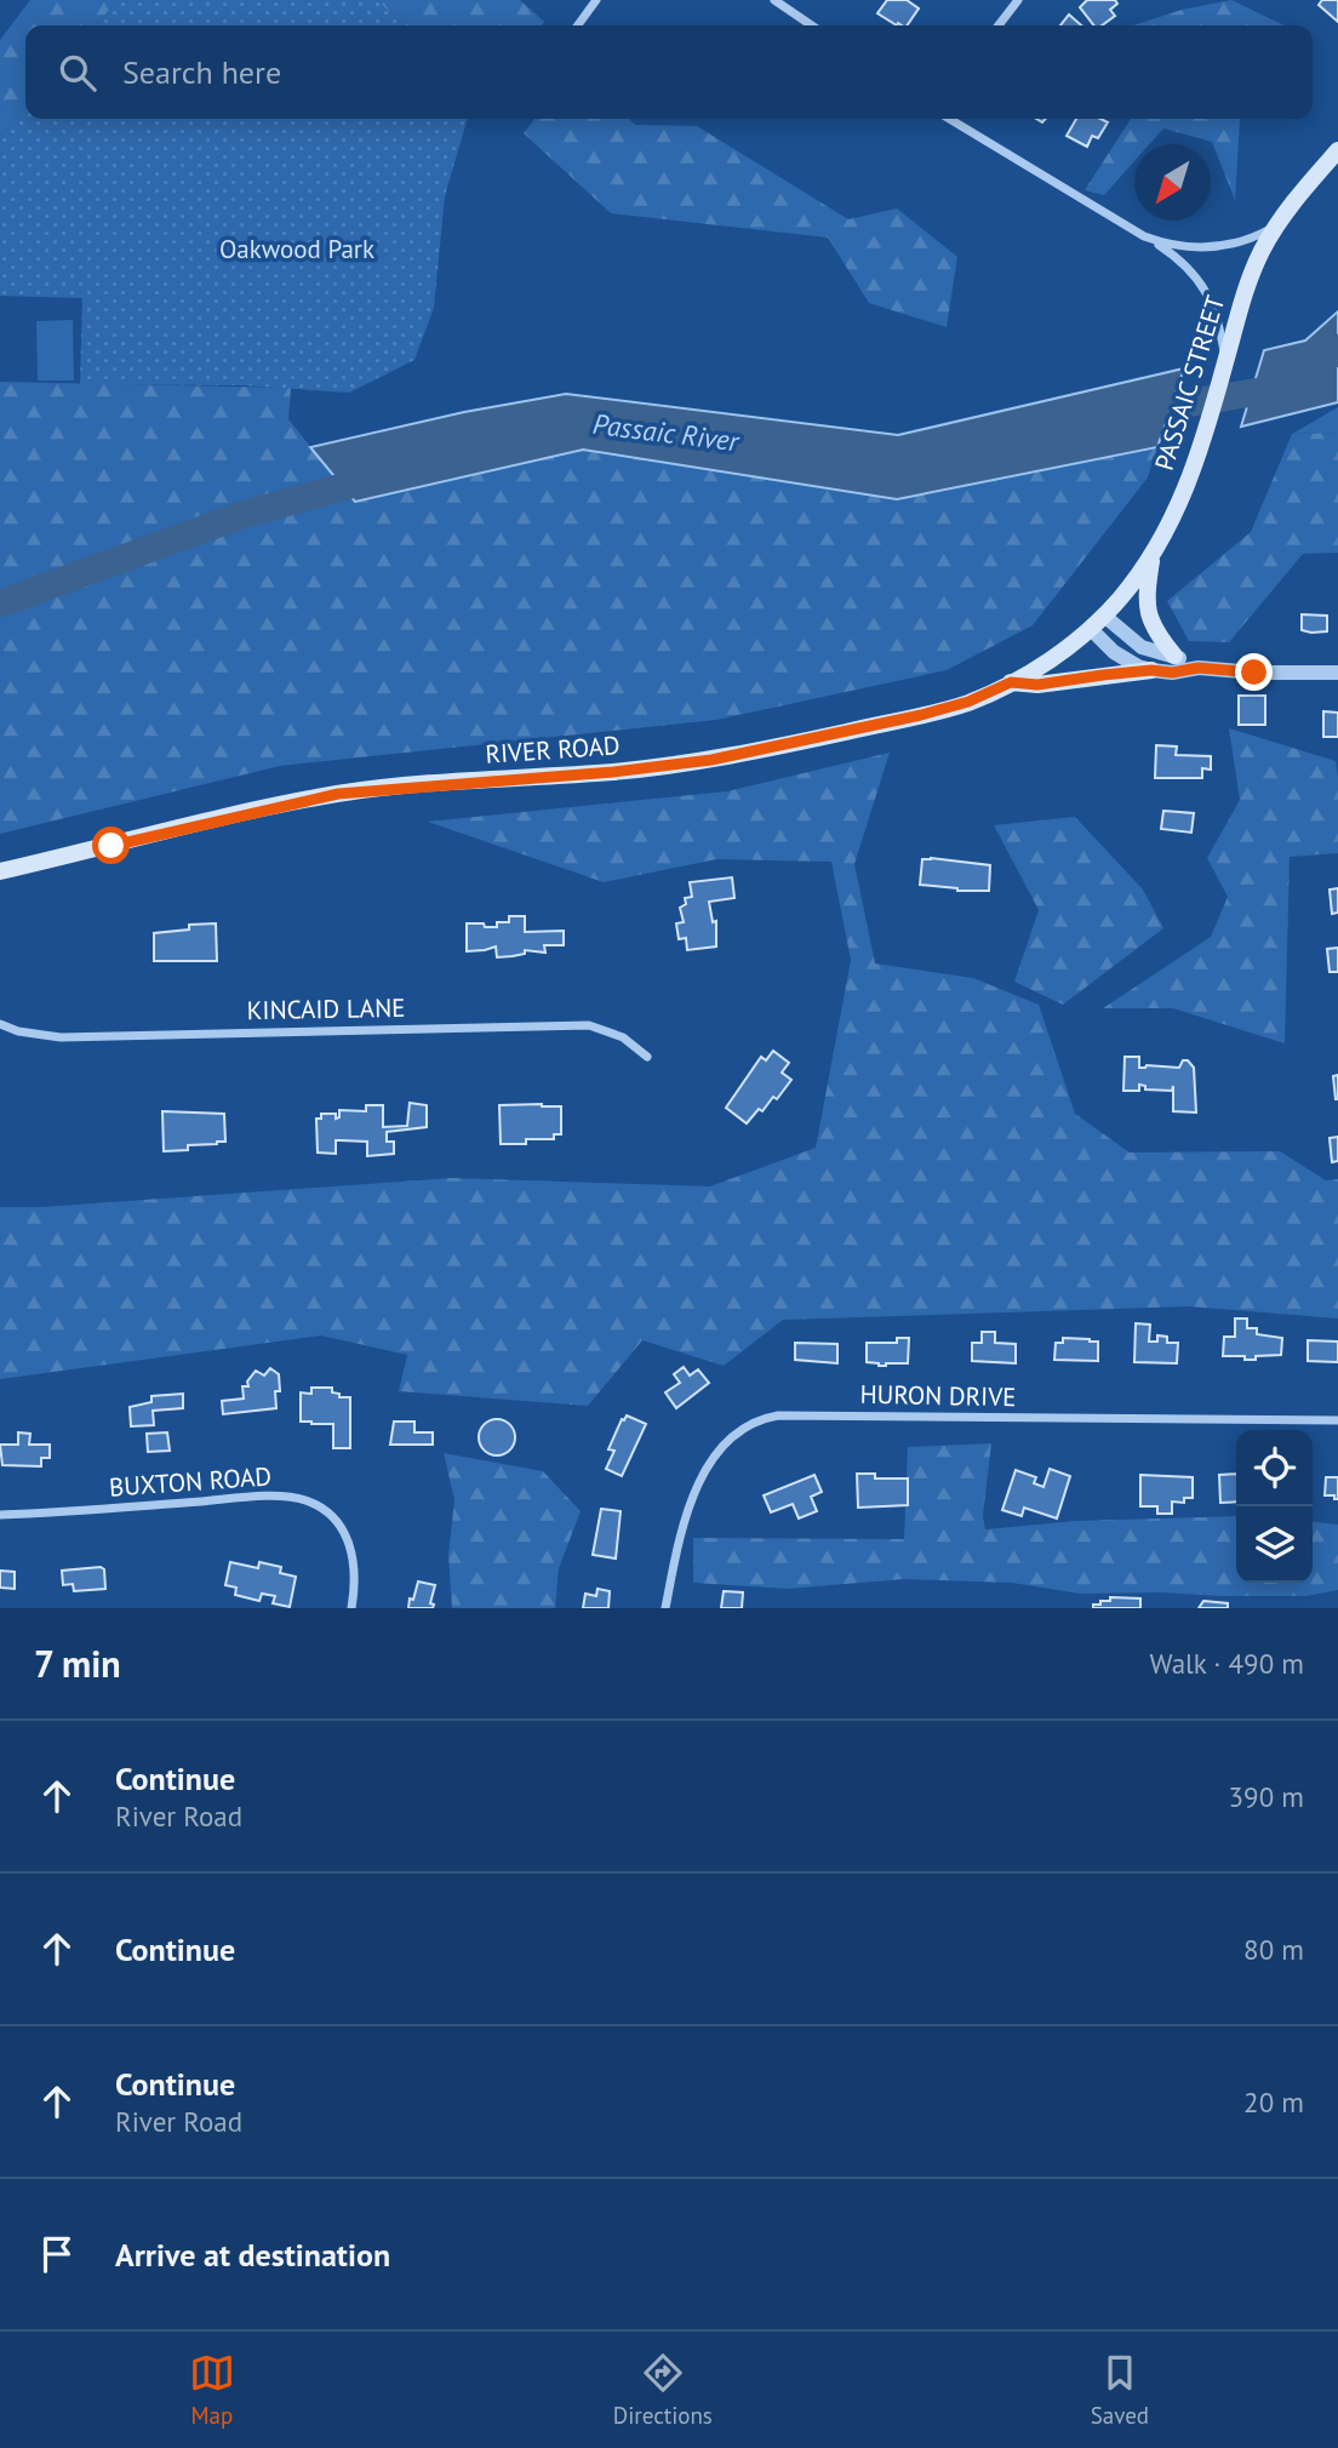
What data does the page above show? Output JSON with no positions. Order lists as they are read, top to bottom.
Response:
{
  "streets": {
    "main road": ["PASSAIC STREET", "RIVER ROAD"],
    "street": ["KINCAID LANE", "HURON DRIVE", "BUXTON ROAD"]
  },
  "crossings": [
    ["PASSAIC STREET", "RIVER ROAD"]
  ],
  "water": ["Passaic River"],
  "parks": ["Oakwood Park"],
  "north": "bottom left",
  "page": {
    "search": "Search here",
    "heading": ["7 min", "Walk · 490 m"],
    "list": [
      ["Continue", "River Road", "390 m"],
      ["Continue", "80 m"],
      ["Continue", "River Road", "20 m"],
      "Arrive at destination"
    ],
    "nav": ["Map", "Directions", "Saved"]
  }
}
